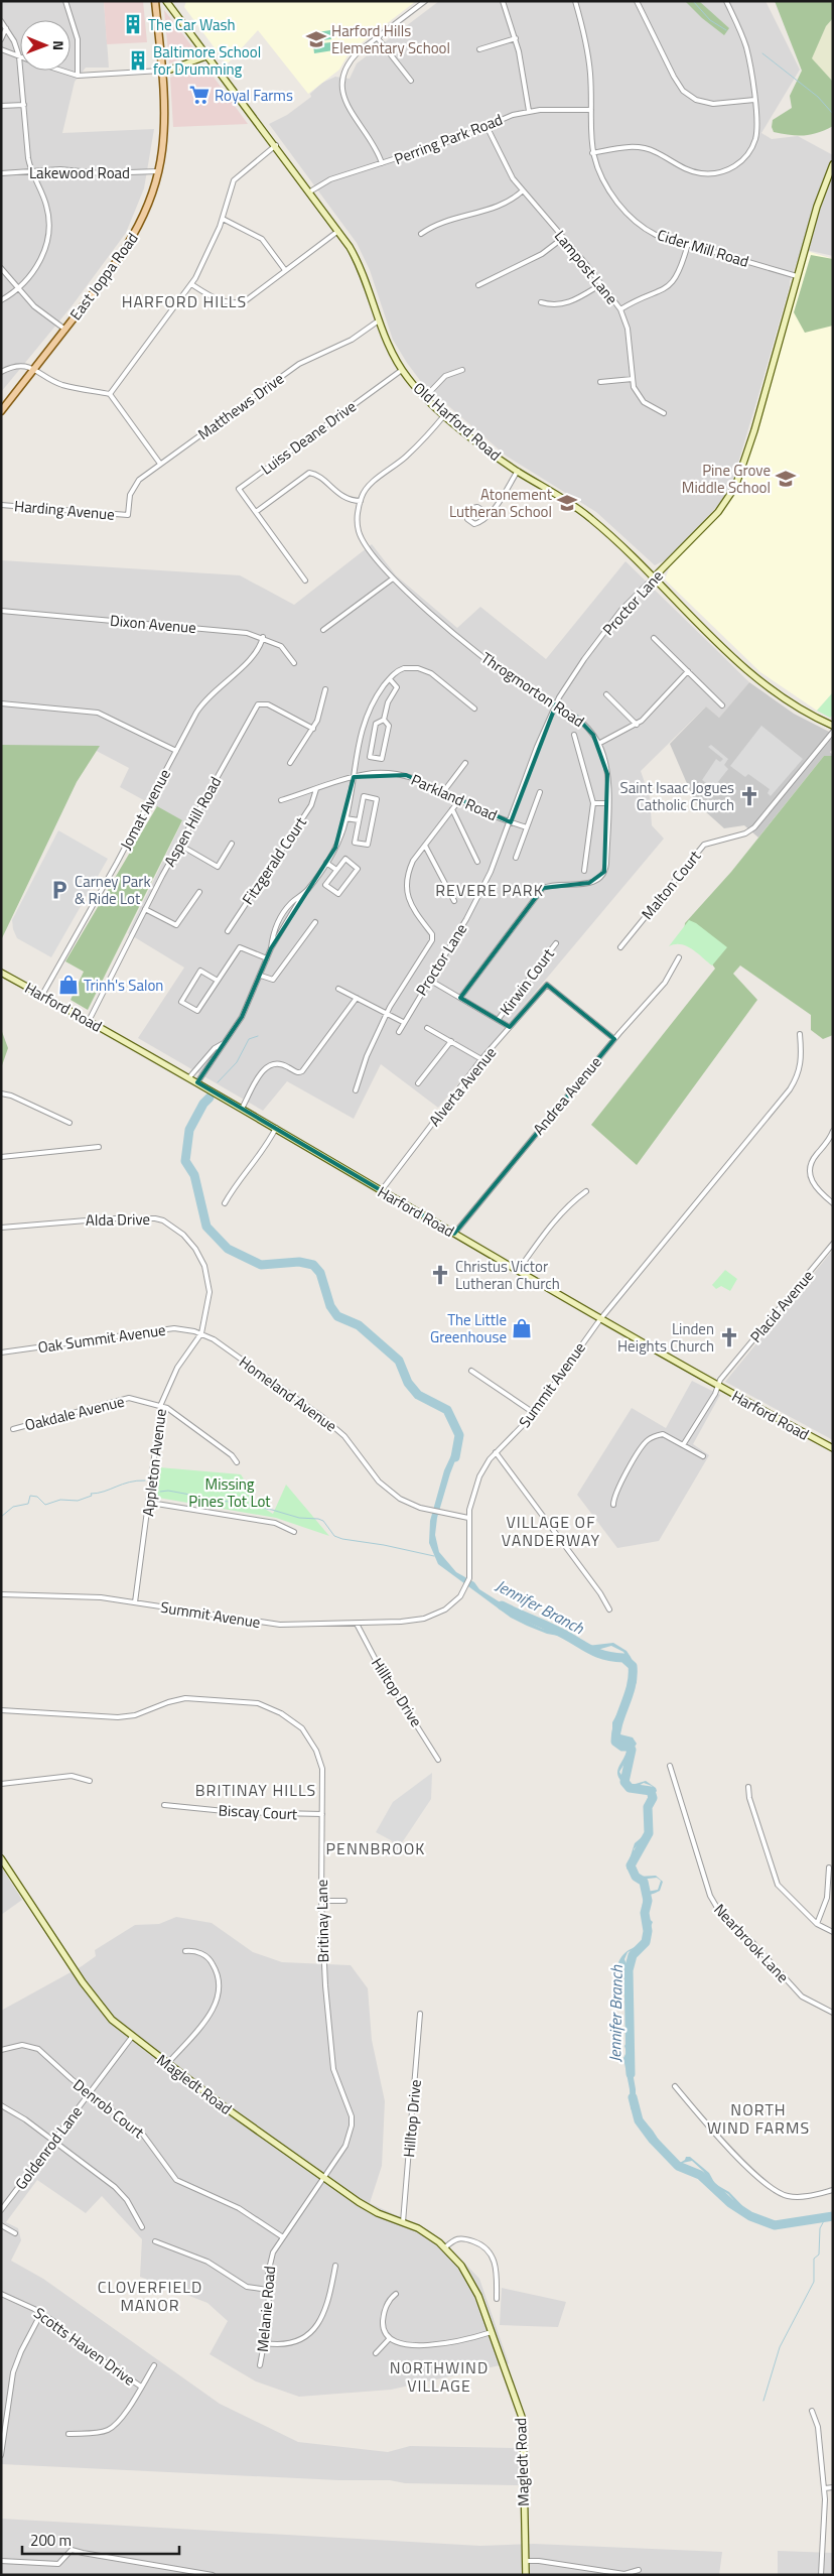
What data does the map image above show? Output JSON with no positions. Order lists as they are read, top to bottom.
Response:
{
  "streets": {
    "main road": ["East Joppa Road"],
    "street": [
      "Perring Park Road",
      "Lakewood Road",
      "Cider Mill Road",
      "Lampost Lane",
      "Matthews Drive",
      "Old Harford Road",
      "Luiss Deane Drive",
      "Harding Avenue",
      "Proctor Lane",
      "Dixon Avenue",
      "Throgmorton Road",
      "Parkland Road",
      "Jomat Avenue",
      "Aspen Hill Road",
      "Fitzgerald Court",
      "Malton Court",
      "Kirwin Court",
      "Harford Road",
      "Alverta Avenue",
      "Andrea Avenue",
      "Alda Drive",
      "Placid Avenue",
      "Oak Summit Avenue",
      "Summit Avenue",
      "Homeland Avenue",
      "Oakdale Avenue",
      "Appleton Avenue",
      "Hilltop Drive",
      "Biscay Court",
      "Britinay Lane",
      "Nearbrook Lane",
      "Magledt Road",
      "Denrob Court",
      "Goldenrod Lane",
      "Melanie Road",
      "Scotts Haven Drive"
    ]
  },
  "crossings": [
    ["Perring Park Road", "Cider Mill Road"],
    ["Perring Park Road", "Lampost Lane"],
    ["Perring Park Road", "Old Harford Road"],
    ["Lakewood Road", "East Joppa Road"],
    ["Cider Mill Road", "Proctor Lane"],
    ["Matthews Drive", "Old Harford Road"],
    ["Matthews Drive", "Harding Avenue"],
    ["Old Harford Road", "Luiss Deane Drive"],
    ["Old Harford Road", "Proctor Lane"],
    ["Proctor Lane", "Throgmorton Road"],
    ["Proctor Lane", "Parkland Road"],
    ["Dixon Avenue", "Jomat Avenue"],
    ["Parkland Road", "Fitzgerald Court"],
    ["Jomat Avenue", "Harford Road"],
    ["Aspen Hill Road", "Harford Road"],
    ["Harford Road", "Alverta Avenue"],
    ["Harford Road", "Andrea Avenue"],
    ["Harford Road", "Placid Avenue"],
    ["Harford Road", "Summit Avenue"],
    ["Alverta Avenue", "Andrea Avenue"],
    ["Alda Drive", "Oak Summit Avenue"],
    ["Alda Drive", "Homeland Avenue"],
    ["Alda Drive", "Appleton Avenue"],
    ["Oak Summit Avenue", "Homeland Avenue"],
    ["Oak Summit Avenue", "Appleton Avenue"],
    ["Summit Avenue", "Homeland Avenue"],
    ["Summit Avenue", "Appleton Avenue"],
    ["Summit Avenue", "Hilltop Drive"],
    ["Homeland Avenue", "Appleton Avenue"],
    ["Oakdale Avenue", "Appleton Avenue"],
    ["Hilltop Drive", "Magledt Road"],
    ["Biscay Court", "Britinay Lane"],
    ["Britinay Lane", "Magledt Road"],
    ["Britinay Lane", "Melanie Road"],
    ["Magledt Road", "Goldenrod Lane"],
    ["Magledt Road", "Melanie Road"],
    ["Denrob Court", "Goldenrod Lane"],
    ["Denrob Court", "Melanie Road"]
  ],
  "districts": [
    "HARFORD HILLS",
    "REVERE PARK",
    "VILLAGE OF VANDERWAY",
    "BRITINAY HILLS",
    "PENNBROOK",
    "NORTH WIND FARMS",
    "CLOVERFIELD MANOR",
    "NORTHWIND VILLAGE"
  ],
  "water": ["Jennifer Branch"],
  "parks": ["Missing Pines Tot Lot"],
  "places": {
    "building": ["The Car Wash", "Baltimore School for Drumming"],
    "school or university": ["Harford Hills Elementary School", "Pine Grove Middle School", "Atonement Lutheran School"],
    "supermarket": ["Royal Farms"],
    "church": ["Saint Isaac Jogues Catholic Church", "Christus Victor Lutheran Church", "Linden Heights Church"],
    "parking": ["Carney Park & Ride Lot"],
    "shop": ["Trinh's Salon", "The Little Greenhouse"]
  },
  "scale_bar": "200 m",
  "north": "right"
}
